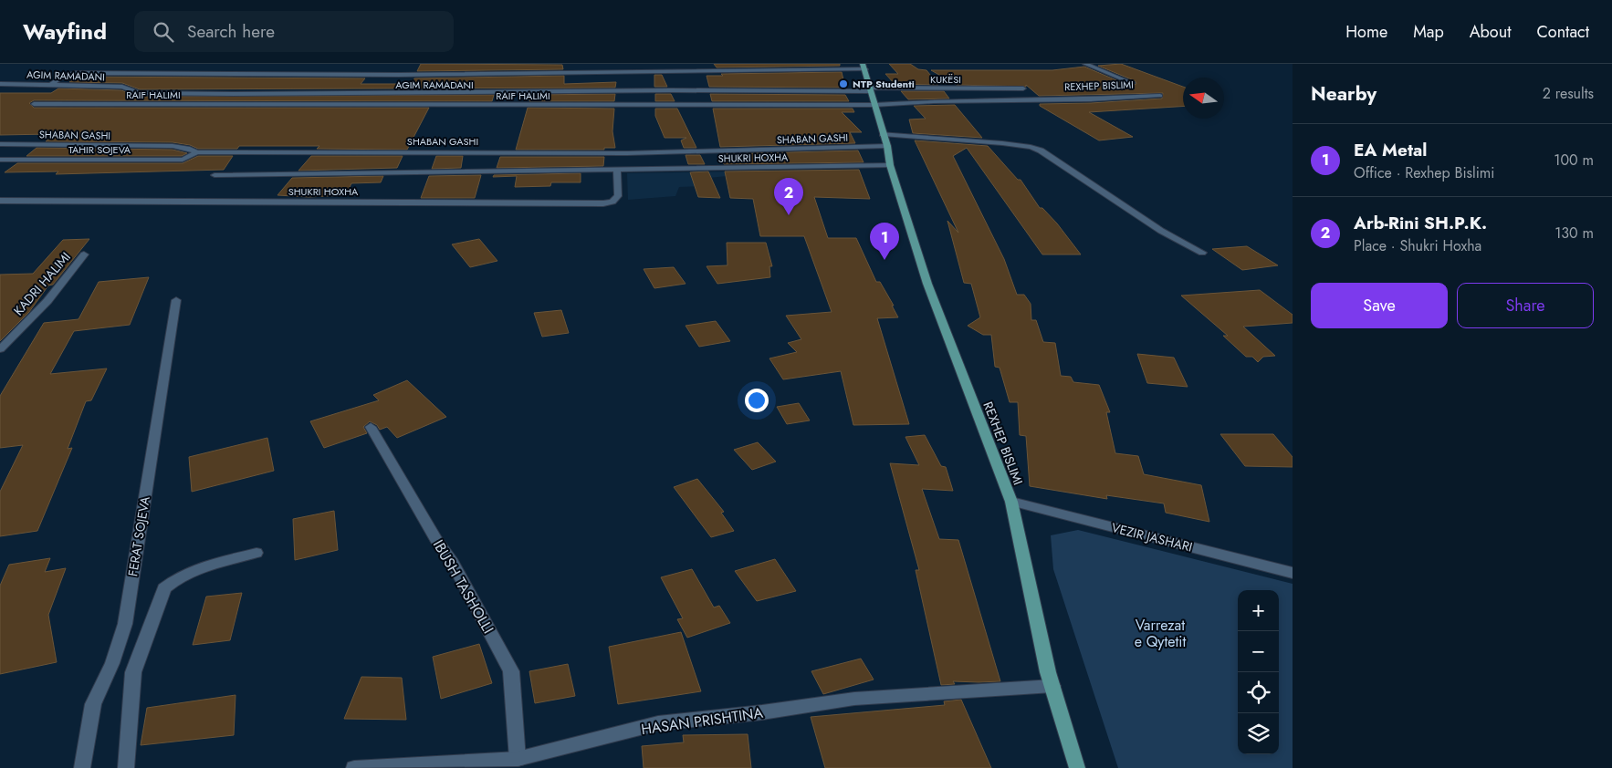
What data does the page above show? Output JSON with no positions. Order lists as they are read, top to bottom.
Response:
{
  "streets": {
    "main road": ["REXHEP BISLIMI"],
    "street": [
      "AGIM RAMADANI",
      "KUKËSI",
      "RAIF HALIMI",
      "SHABAN GASHI",
      "TAHIR SOJEVA",
      "SHUKRI HOXHA",
      "KADRI HALIMI",
      "FERAT SOJEVA",
      "VEZIR JASHARI",
      "IBUSH TASHOLLI",
      "HASAN PRISHTINA"
    ]
  },
  "crossings": [
    ["AGIM RAMADANI", "KUKËSI"],
    ["AGIM RAMADANI", "REXHEP BISLIMI"],
    ["KUKËSI", "REXHEP BISLIMI"],
    ["REXHEP BISLIMI", "RAIF HALIMI"],
    ["REXHEP BISLIMI", "SHABAN GASHI"],
    ["REXHEP BISLIMI", "SHUKRI HOXHA"],
    ["REXHEP BISLIMI", "VEZIR JASHARI"],
    ["REXHEP BISLIMI", "HASAN PRISHTINA"],
    ["SHABAN GASHI", "TAHIR SOJEVA"],
    ["IBUSH TASHOLLI", "HASAN PRISHTINA"]
  ],
  "parks": ["Varrezat e Qytetit"],
  "places": ["NTP Studenti"],
  "north": "left",
  "page": {
    "header": "Wayfind",
    "search": "Search here",
    "nav": [
      "Home",
      "Map",
      "About",
      "Contact"
    ],
    "heading": ["Nearby", "2 results"],
    "list": [
      {
        "mark": "1",
        "name": "EA Metal",
        "note": "Office · Rexhep Bislimi",
        "value": "100 m"
      },
      {
        "mark": "2",
        "name": "Arb-Rini SH.P.K.",
        "note": "Place · Shukri Hoxha",
        "value": "130 m"
      }
    ],
    "pins": ["2", "1"],
    "buttons": ["Save", "Share"],
    "map_buttons": ["+", "−"]
  }
}
